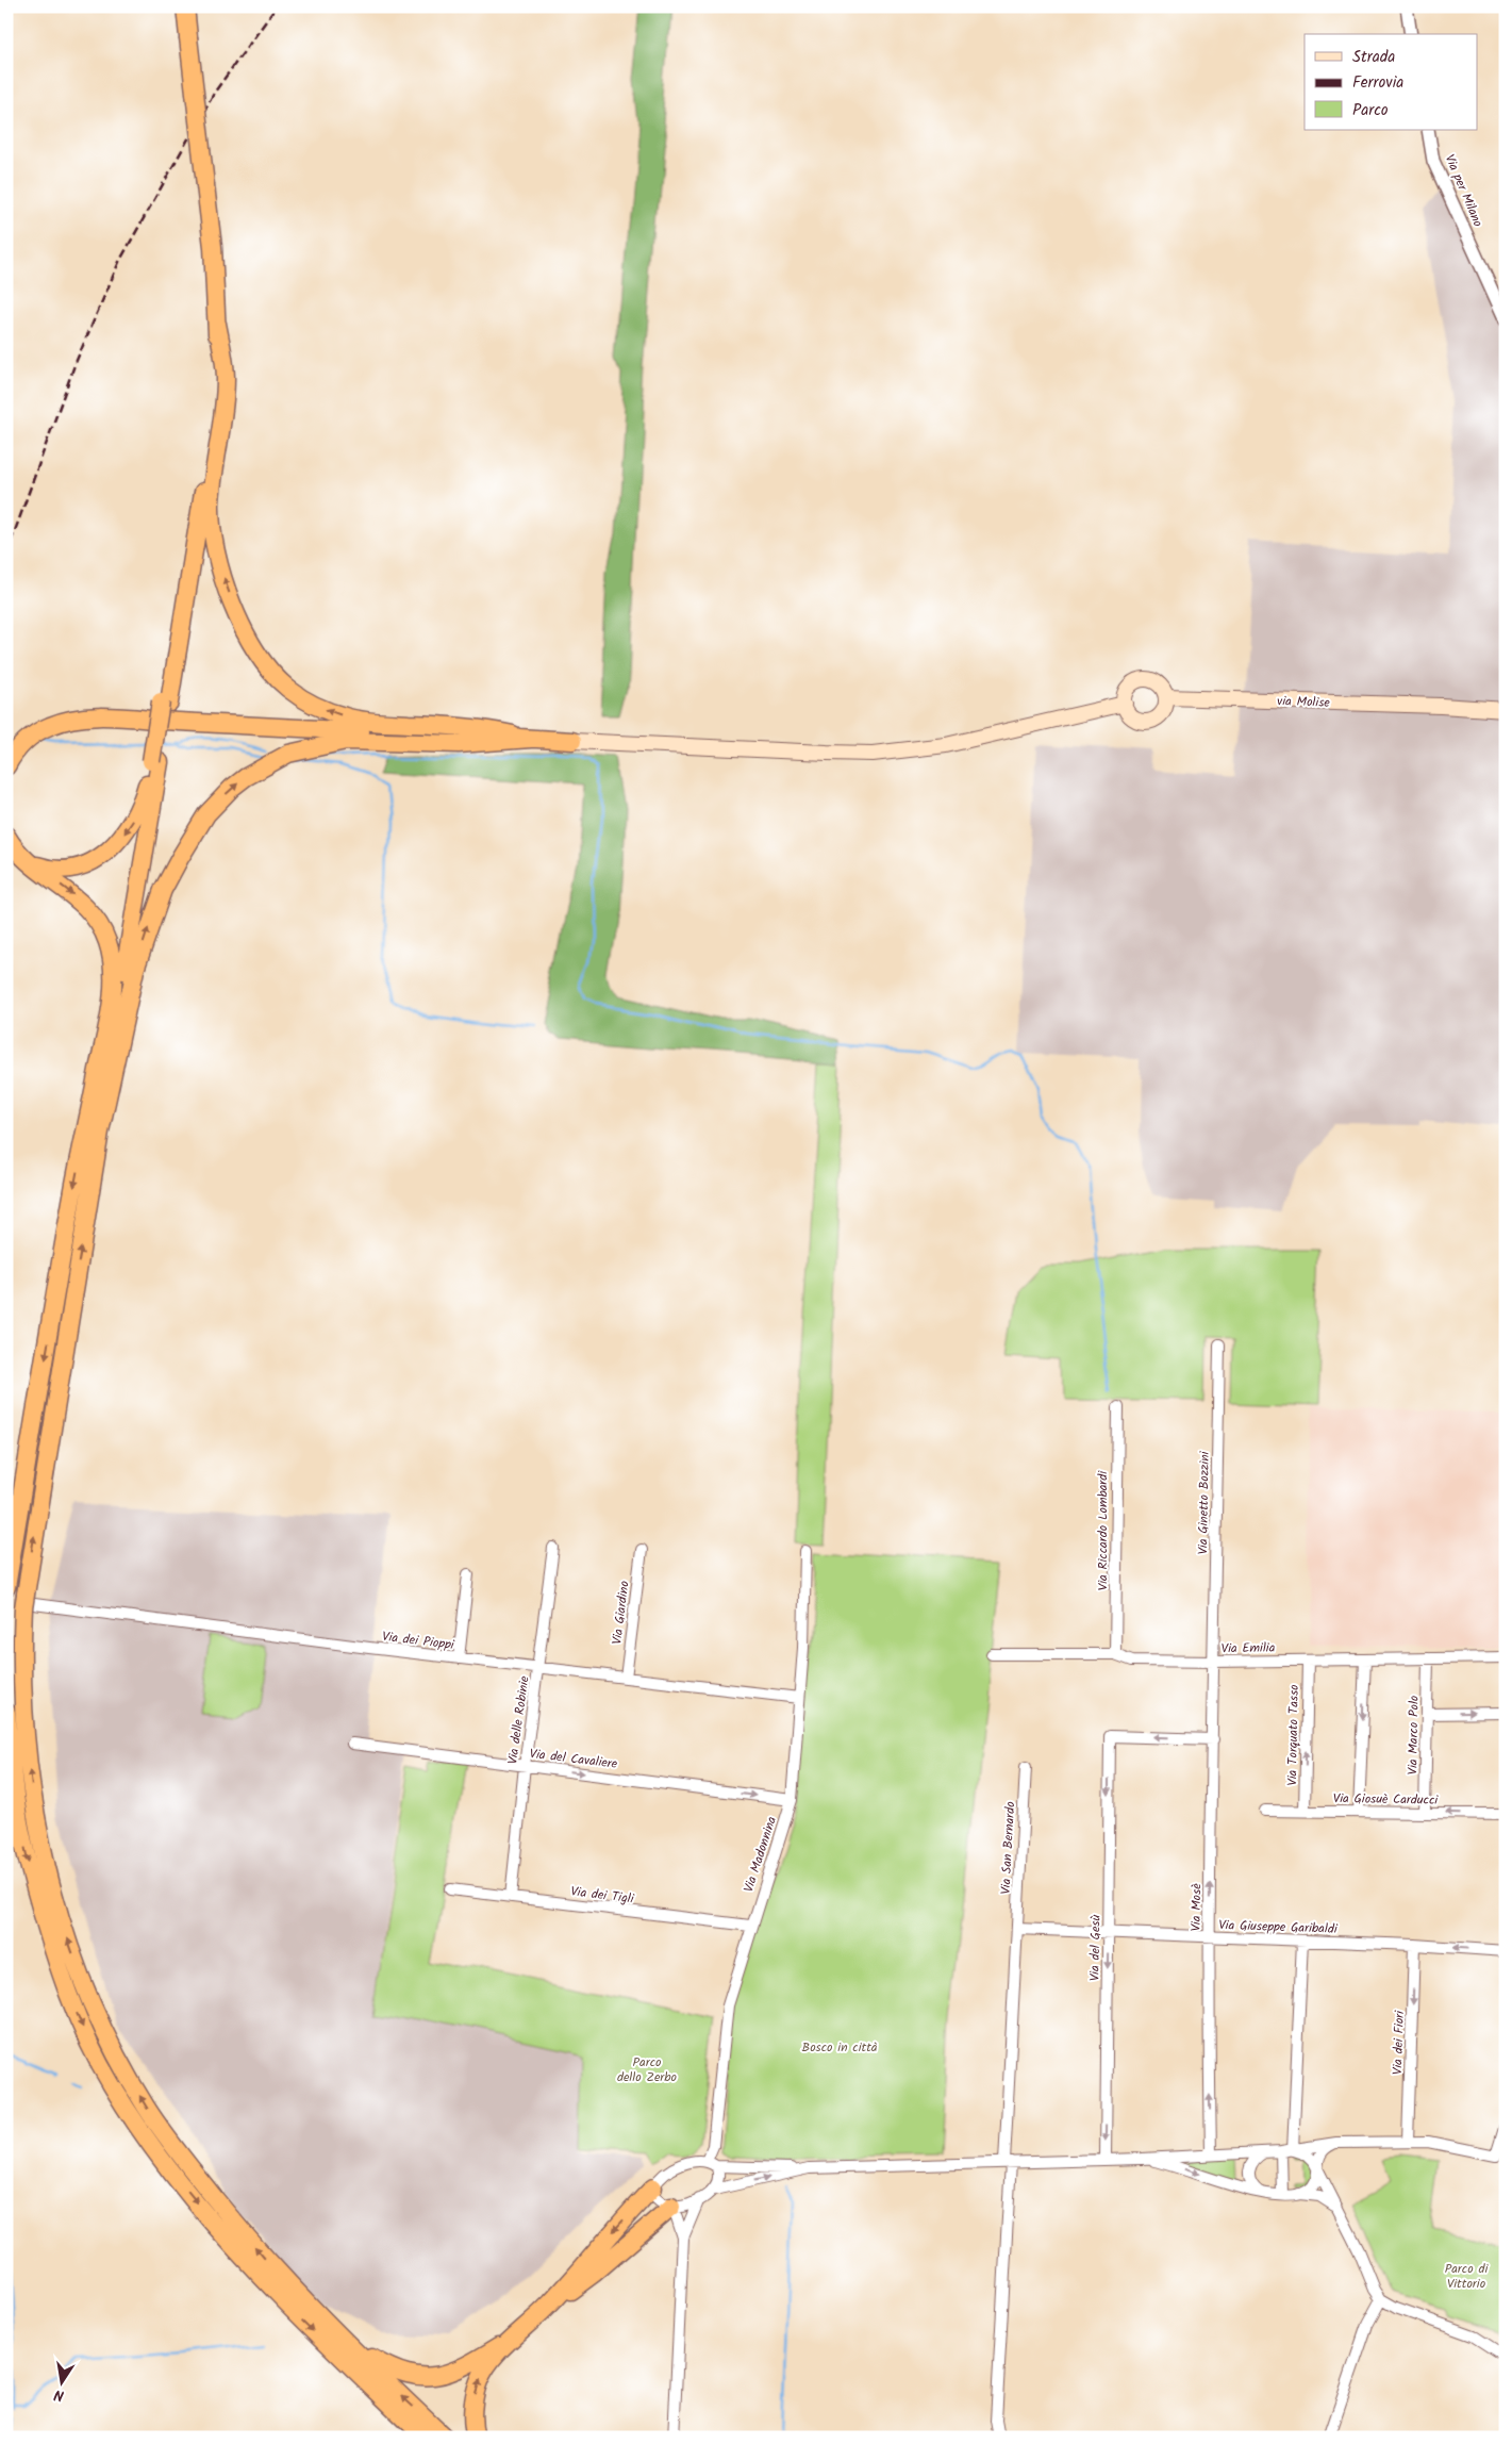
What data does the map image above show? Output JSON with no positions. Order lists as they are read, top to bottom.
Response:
{
  "streets": {
    "main road": ["via Molise"],
    "street": [
      "Via per Milano",
      "Via Ginetto Bozzini",
      "Via Riccardo Lombardi",
      "Via Giardino",
      "Via dei Pioppi",
      "Via Emilia",
      "Via delle Robinie",
      "Via Torquato Tasso",
      "Via Marco Polo",
      "Via del Cavaliere",
      "Via Giosuè Carducci",
      "Via San Bernardo",
      "Via Madonnina",
      "Via dei Tigli",
      "Via Mosè",
      "Via Giuseppe Garibaldi",
      "Via del Gesù",
      "Via dei Fiori"
    ]
  },
  "crossings": [
    ["Via Ginetto Bozzini", "Via Emilia"],
    ["Via Ginetto Bozzini", "Via Mosè"],
    ["Via Riccardo Lombardi", "Via Emilia"],
    ["Via Giardino", "Via dei Pioppi"],
    ["Via dei Pioppi", "Via delle Robinie"],
    ["Via dei Pioppi", "Via Madonnina"],
    ["Via Emilia", "Via Torquato Tasso"],
    ["Via Emilia", "Via Marco Polo"],
    ["Via Emilia", "Via Mosè"],
    ["Via delle Robinie", "Via del Cavaliere"],
    ["Via delle Robinie", "Via dei Tigli"],
    ["Via Torquato Tasso", "Via Giosuè Carducci"],
    ["Via Marco Polo", "Via Giosuè Carducci"],
    ["Via del Cavaliere", "Via Madonnina"],
    ["Via San Bernardo", "Via Giuseppe Garibaldi"],
    ["Via Madonnina", "Via dei Tigli"],
    ["Via Mosè", "Via Giuseppe Garibaldi"],
    ["Via Mosè", "Via del Gesù"],
    ["Via Giuseppe Garibaldi", "Via del Gesù"],
    ["Via Giuseppe Garibaldi", "Via dei Fiori"]
  ],
  "one_way": ["Via del Cavaliere", "Via del Gesù", "Via dei Fiori"],
  "parks": ["Bosco in città", "Parco dello Zerbo", "Parco di Vittorio"],
  "legend": ["Strada", "Ferrovia", "Parco"],
  "north": "bottom"
}
